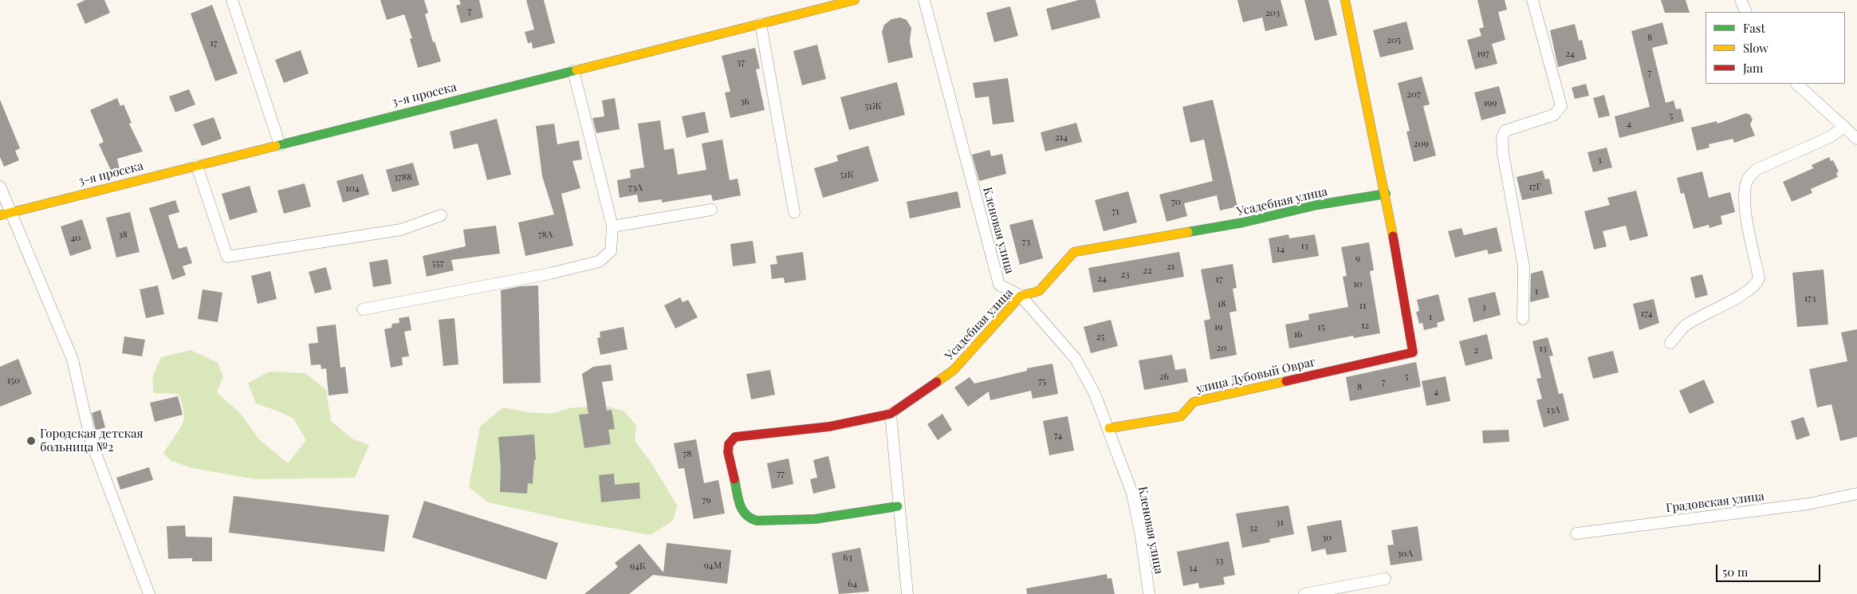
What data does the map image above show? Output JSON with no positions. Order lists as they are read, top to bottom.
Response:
{
  "streets": {
    "street": [
      "3-я просека",
      "Усадебная улица",
      "Кленовая улица",
      "улица Дубовый Овраг",
      "Градовская улица"
    ]
  },
  "crossings": [
    ["Усадебная улица", "Кленовая улица"],
    ["Усадебная улица", "улица Дубовый Овраг"],
    ["Кленовая улица", "улица Дубовый Овраг"]
  ],
  "places": ["Городская детская больница №2"],
  "house_numbers": [
    "7",
    "203",
    "8",
    "205",
    "17",
    "197",
    "24",
    "37",
    "7",
    "207",
    "36",
    "199",
    "51Ж",
    "5",
    "4",
    "214",
    "209",
    "3",
    "51К",
    "3788",
    "17Г",
    "73А",
    "104",
    "70",
    "71",
    "38",
    "78А",
    "40",
    "73",
    "13",
    "14",
    "9",
    "557",
    "21",
    "22",
    "23",
    "24",
    "17",
    "10",
    "1",
    "173",
    "18",
    "11",
    "3",
    "174",
    "1",
    "12",
    "19",
    "15",
    "16",
    "25",
    "20",
    "13",
    "2",
    "26",
    "5",
    "150",
    "75",
    "7",
    "8",
    "4",
    "13А",
    "74",
    "78",
    "77",
    "79",
    "31",
    "32",
    "30",
    "30А",
    "63",
    "33",
    "94М",
    "94К",
    "34",
    "64"
  ],
  "legend": ["Fast", "Slow", "Jam"],
  "scale_bar": "50 m"
}
